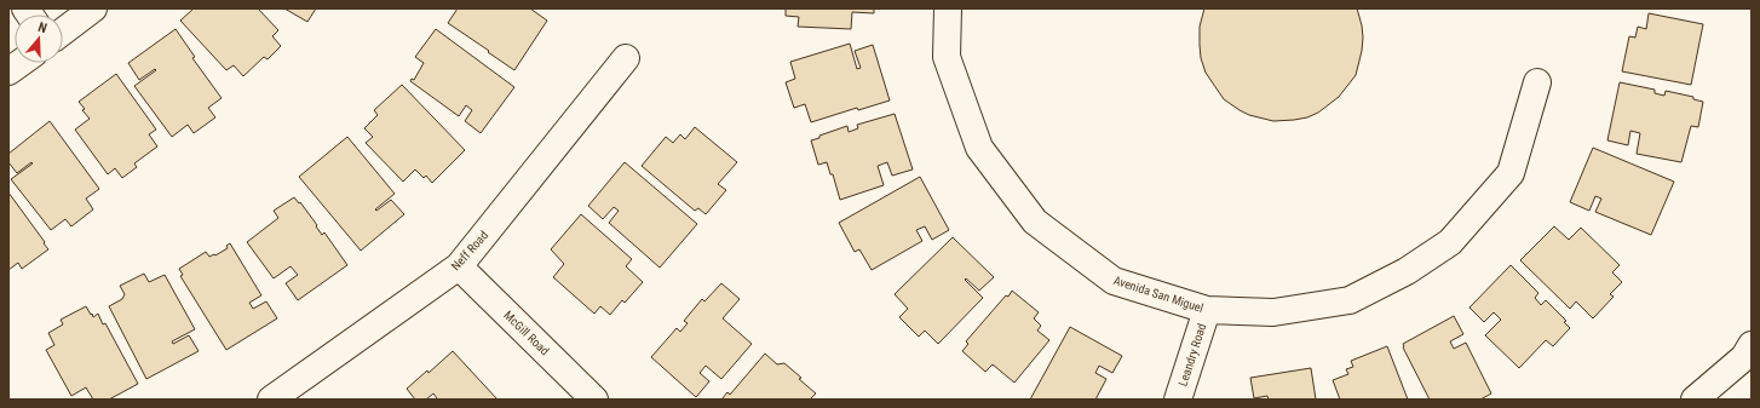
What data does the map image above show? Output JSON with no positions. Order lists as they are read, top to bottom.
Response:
{
  "streets": {
    "street": [
      "Neff Road",
      "Avenida San Miguel",
      "McGill Road",
      "Leandry Road"
    ]
  },
  "crossings": [
    ["Neff Road", "McGill Road"],
    ["Avenida San Miguel", "Leandry Road"]
  ],
  "north": "top"
}
